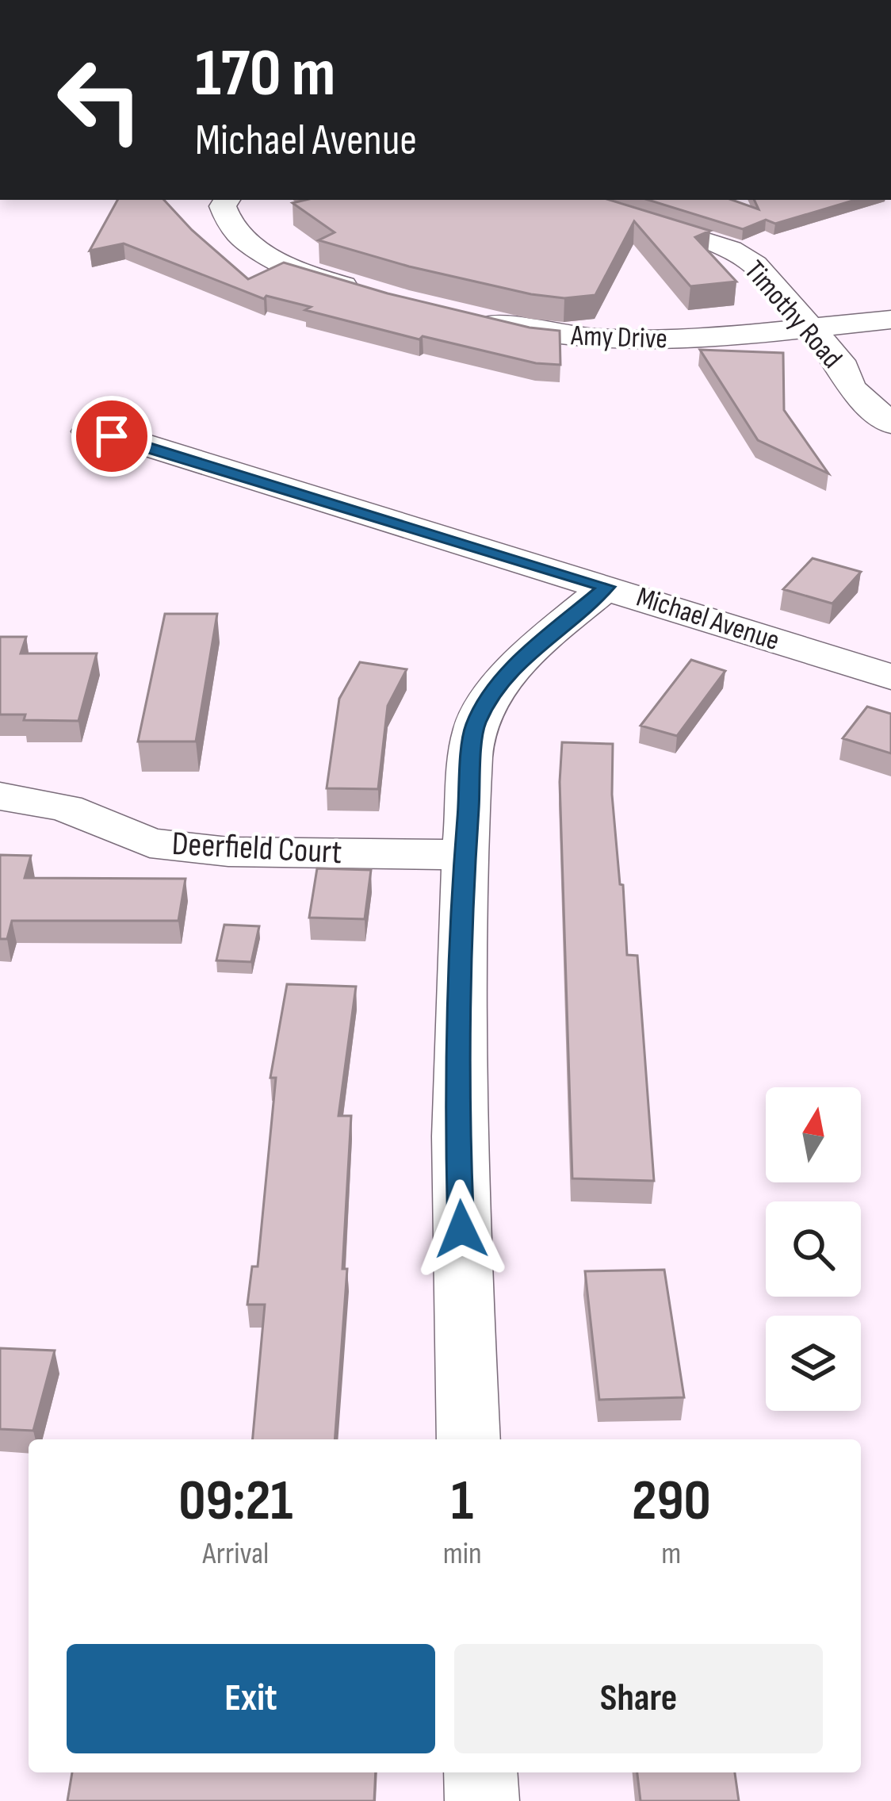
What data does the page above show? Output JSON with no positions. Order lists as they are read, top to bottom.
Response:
{
  "streets": {
    "street": [
      "Timothy Road",
      "Amy Drive",
      "Michael Avenue",
      "Deerfield Court"
    ]
  },
  "crossings": [
    ["Timothy Road", "Amy Drive"]
  ],
  "north": "top",
  "page": {
    "turn": ["170 m", "Michael Avenue"],
    "eta": [
      "09:21",
      "Arrival",
      "1",
      "min",
      "290",
      "m"
    ],
    "buttons": ["Exit", "Share"]
  }
}
